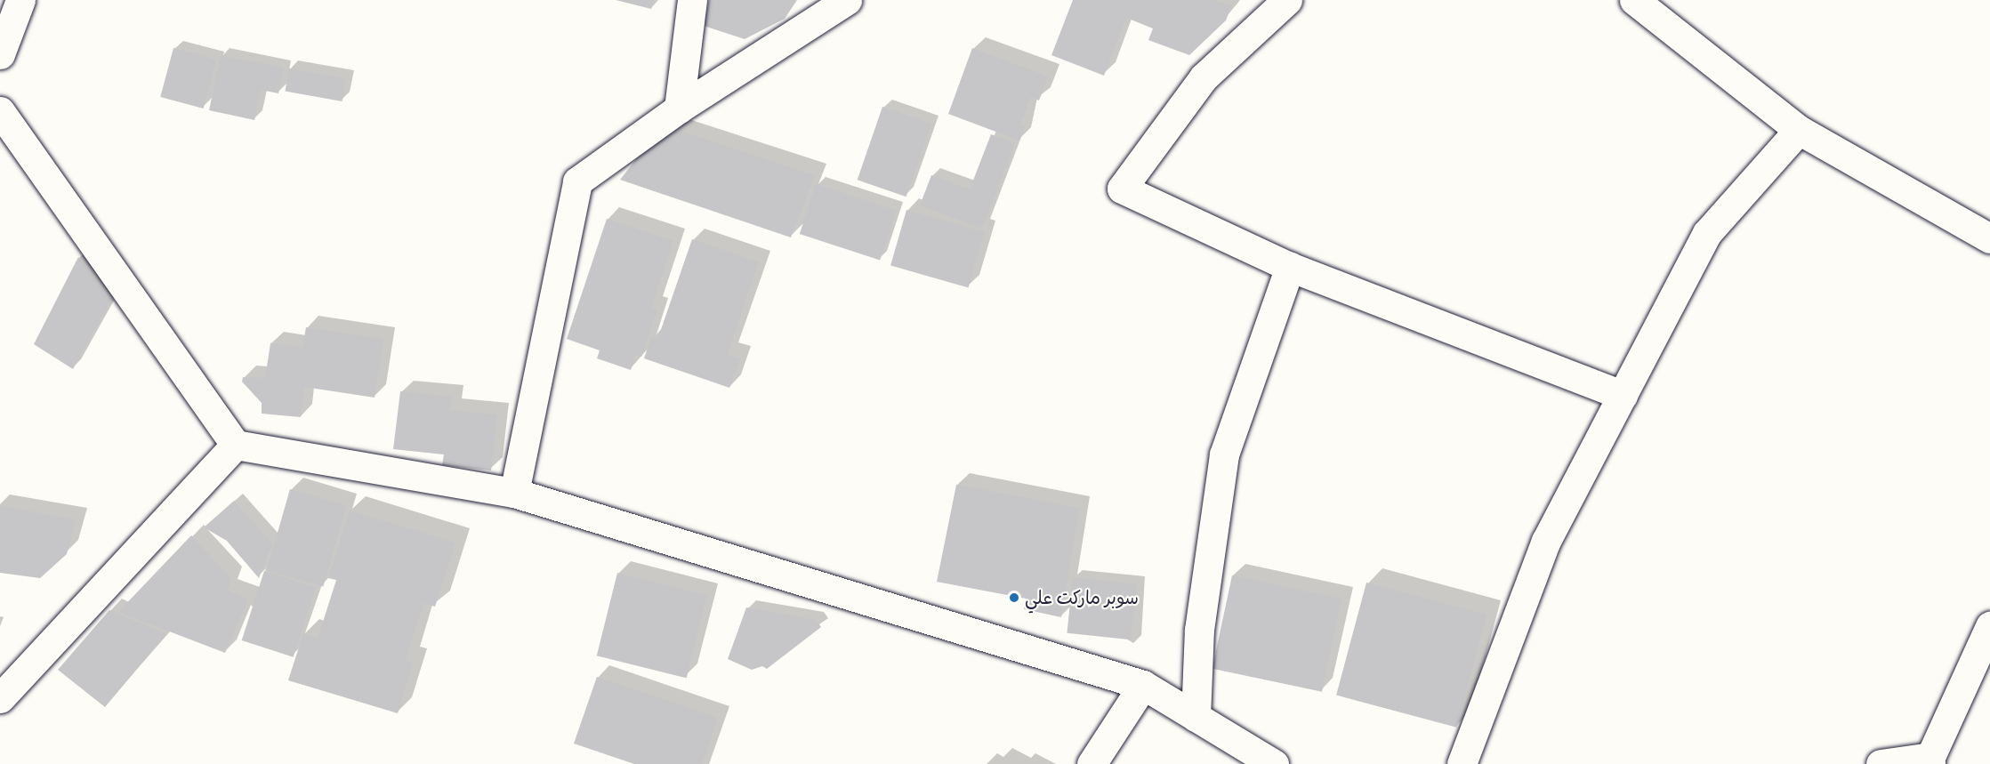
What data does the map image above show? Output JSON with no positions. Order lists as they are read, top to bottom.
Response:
{
  "places": ["سوبر ماركت علي"]
}
